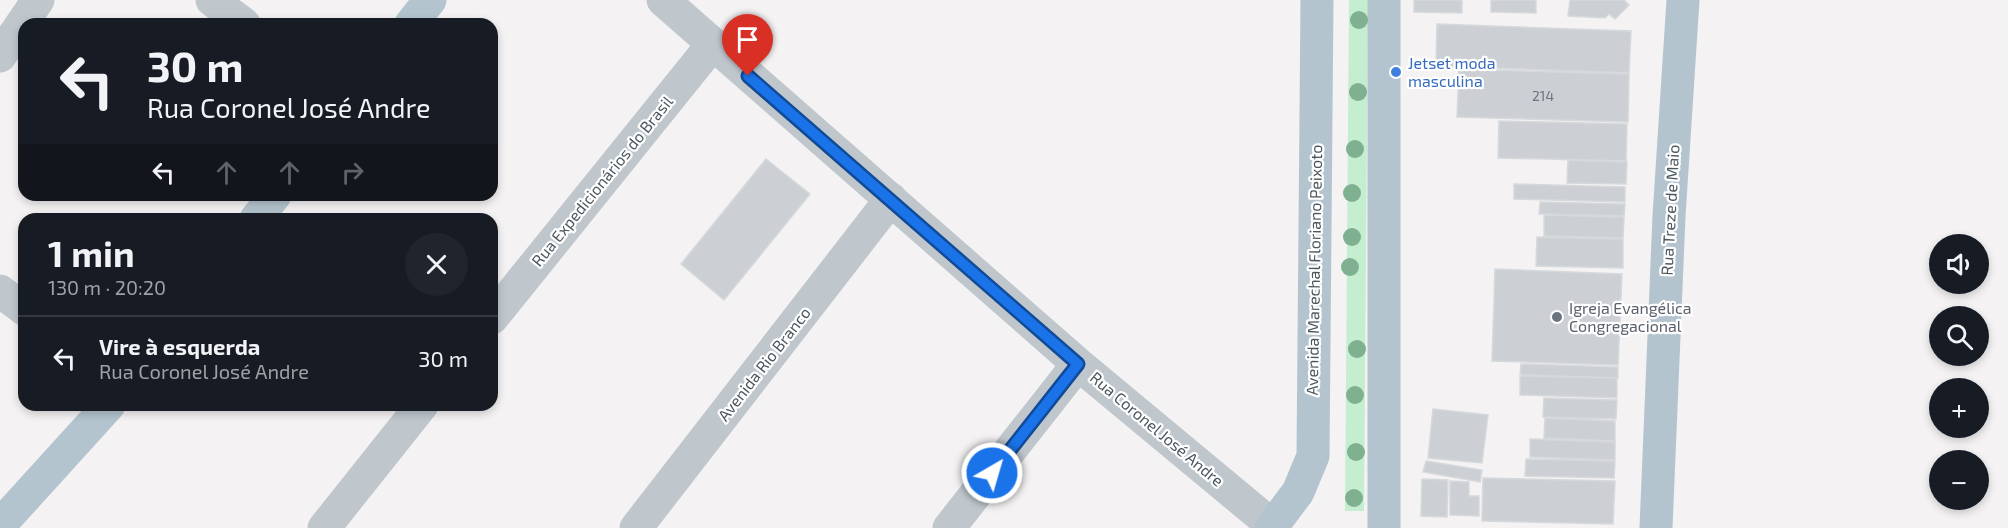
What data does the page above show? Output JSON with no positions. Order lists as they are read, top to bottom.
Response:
{
  "streets": {
    "main road": ["Rua Treze de Maio", "Avenida Marechal Floriano Peixoto"],
    "street": ["Rua Expedicionários do Brasil", "Avenida Rio Branco", "Rua Coronel José Andre"]
  },
  "crossings": [
    ["Rua Expedicionários do Brasil", "Rua Coronel José Andre"],
    ["Avenida Marechal Floriano Peixoto", "Rua Coronel José Andre"],
    ["Avenida Rio Branco", "Rua Coronel José Andre"]
  ],
  "places": ["Jetset moda masculina", "Igreja Evangélica Congregacional"],
  "house_numbers": ["214"],
  "page": {
    "turn": ["30 m", "Rua Coronel José Andre"],
    "heading": ["1 min", "130 m · 20:20"],
    "map_buttons": ["+", "−"],
    "list": [
      {
        "name": "Vire à esquerda",
        "note": "Rua Coronel José Andre",
        "value": "30 m"
      }
    ]
  }
}
